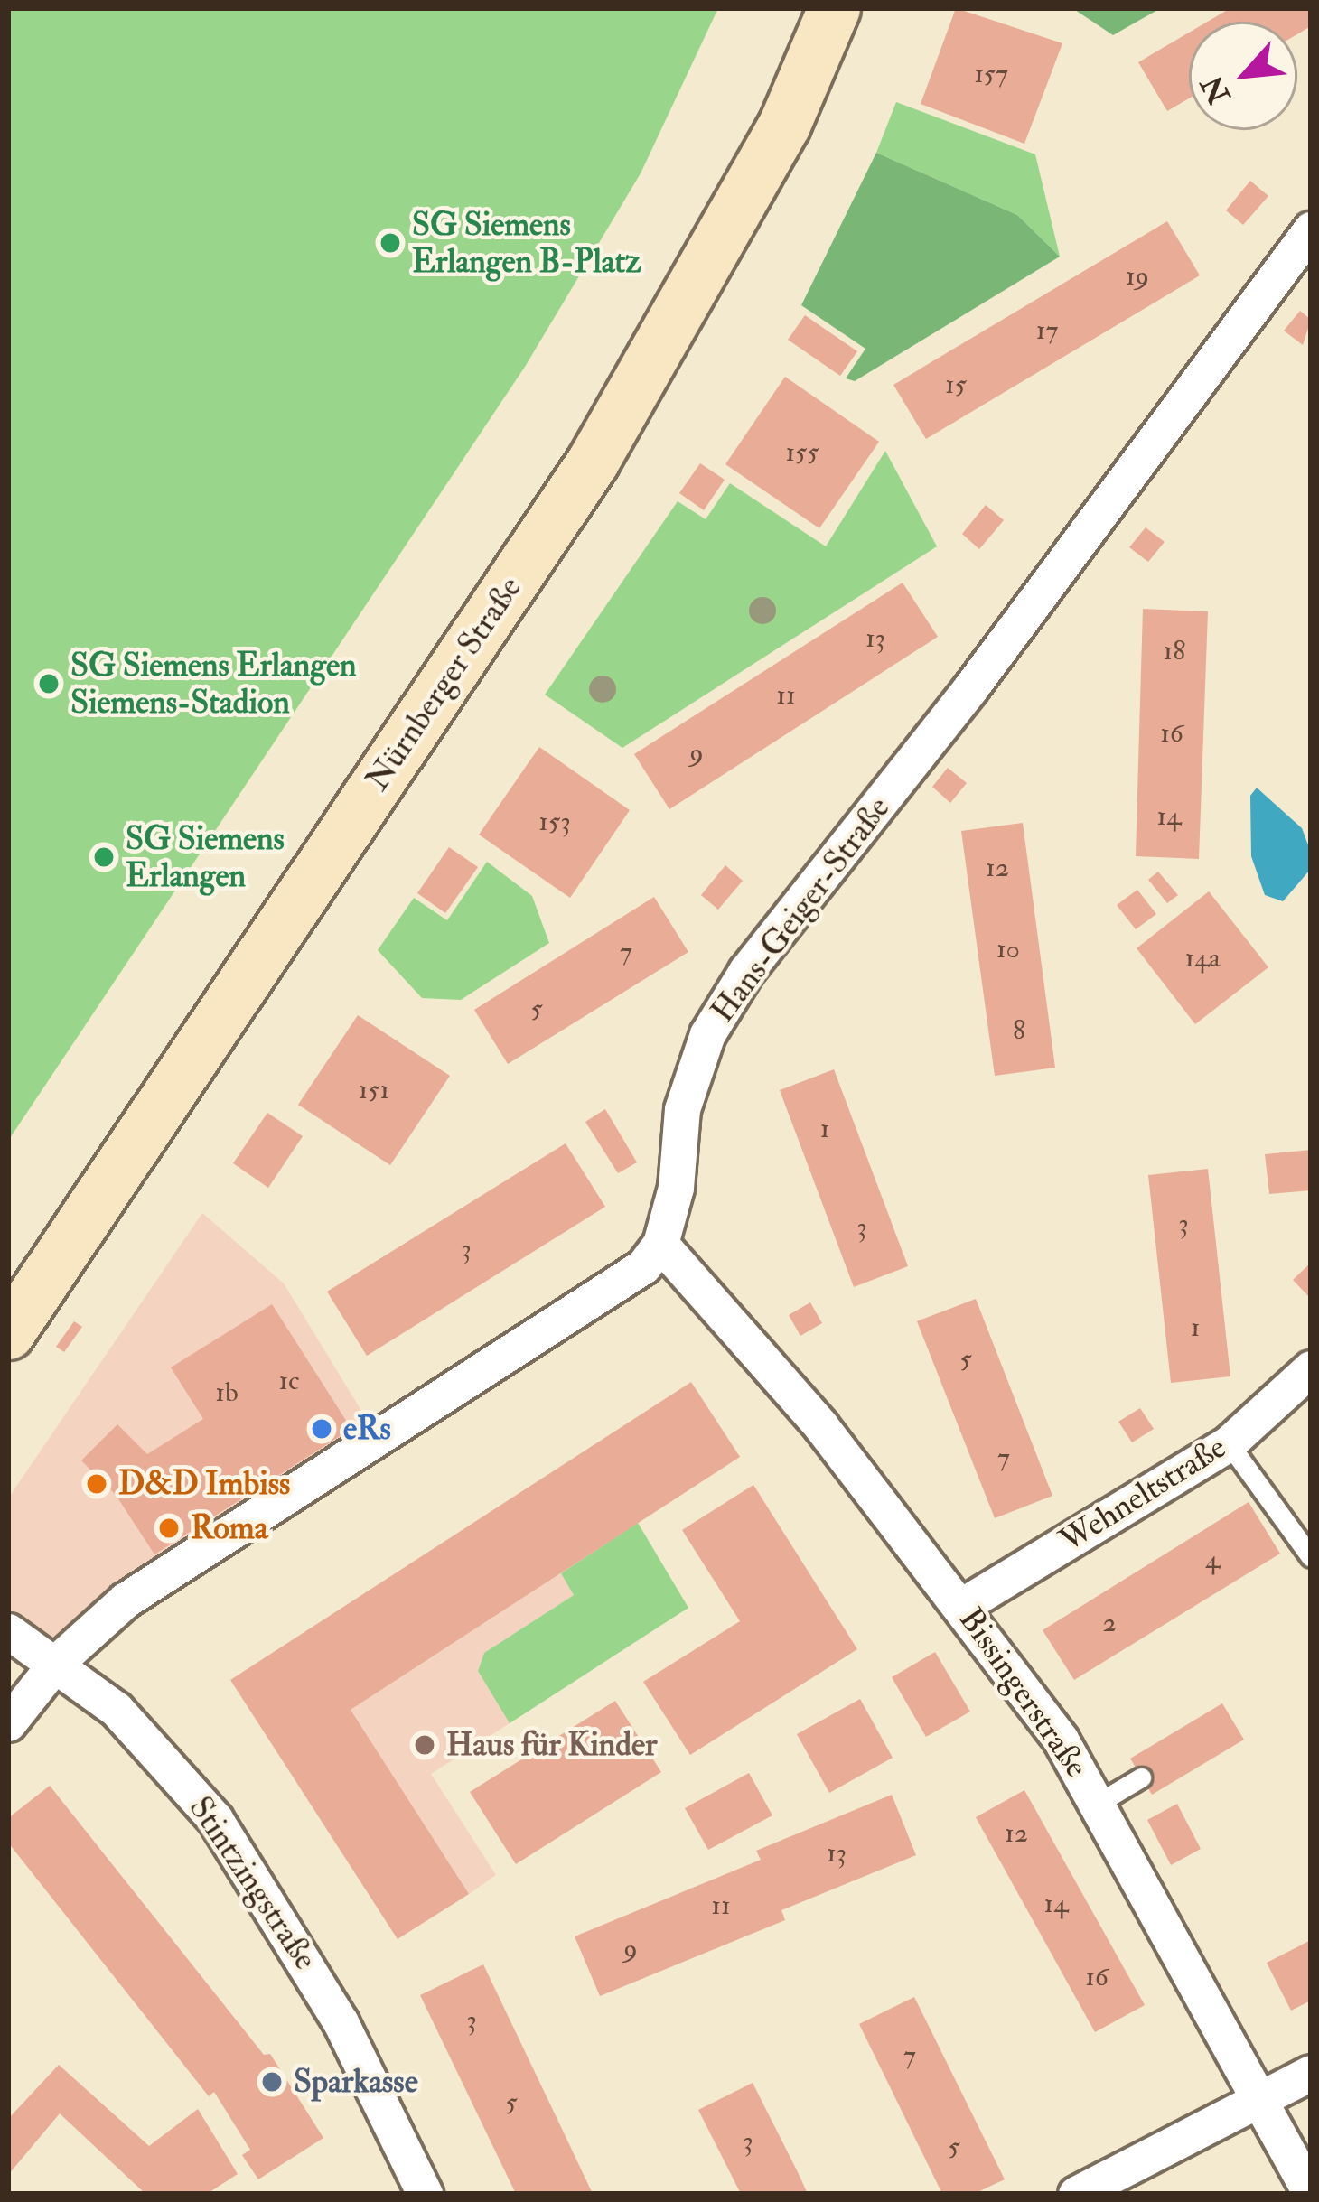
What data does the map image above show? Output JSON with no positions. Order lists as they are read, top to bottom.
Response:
{
  "streets": {
    "street": [
      "Nürnberger Straße",
      "Hans-Geiger-Straße",
      "Wehneltstraße",
      "Bissingerstraße",
      "Stintzingstraße"
    ]
  },
  "crossings": [
    ["Hans-Geiger-Straße", "Bissingerstraße"],
    ["Hans-Geiger-Straße", "Stintzingstraße"],
    ["Wehneltstraße", "Bissingerstraße"]
  ],
  "places": [
    "SG Siemens Erlangen B-Platz",
    "SG Siemens Erlangen Siemens-Stadion",
    "SG Siemens Erlangen",
    "eRs",
    "D&D Imbiss",
    "Roma",
    "Haus für Kinder",
    "Sparkasse"
  ],
  "house_numbers": [
    "157",
    "19",
    "17",
    "15",
    "155",
    "13",
    "18",
    "11",
    "16",
    "9",
    "14",
    "153",
    "12",
    "10",
    "7",
    "14a",
    "5",
    "8",
    "151",
    "1",
    "3",
    "3",
    "3",
    "1",
    "5",
    "1c",
    "1b",
    "7",
    "4",
    "2",
    "12",
    "13",
    "14",
    "11",
    "9",
    "16",
    "3",
    "7",
    "5",
    "3",
    "5"
  ],
  "north": "bottom left"
}
